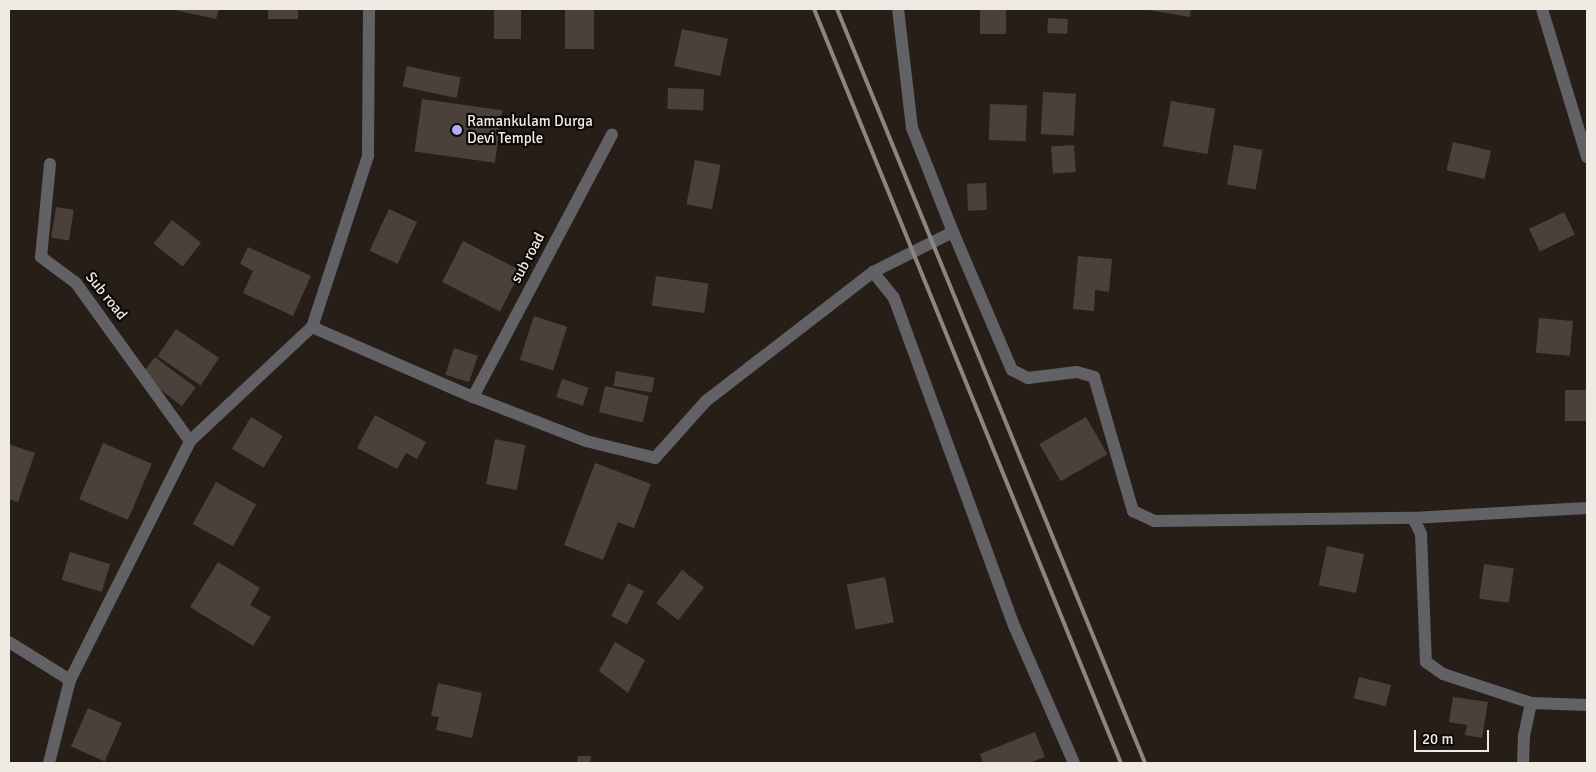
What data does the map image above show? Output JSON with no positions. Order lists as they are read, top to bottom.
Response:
{
  "streets": {
    "street": ["sub road", "Sub road"]
  },
  "places": ["Ramankulam Durga Devi Temple"],
  "scale_bar": "20 m"
}
